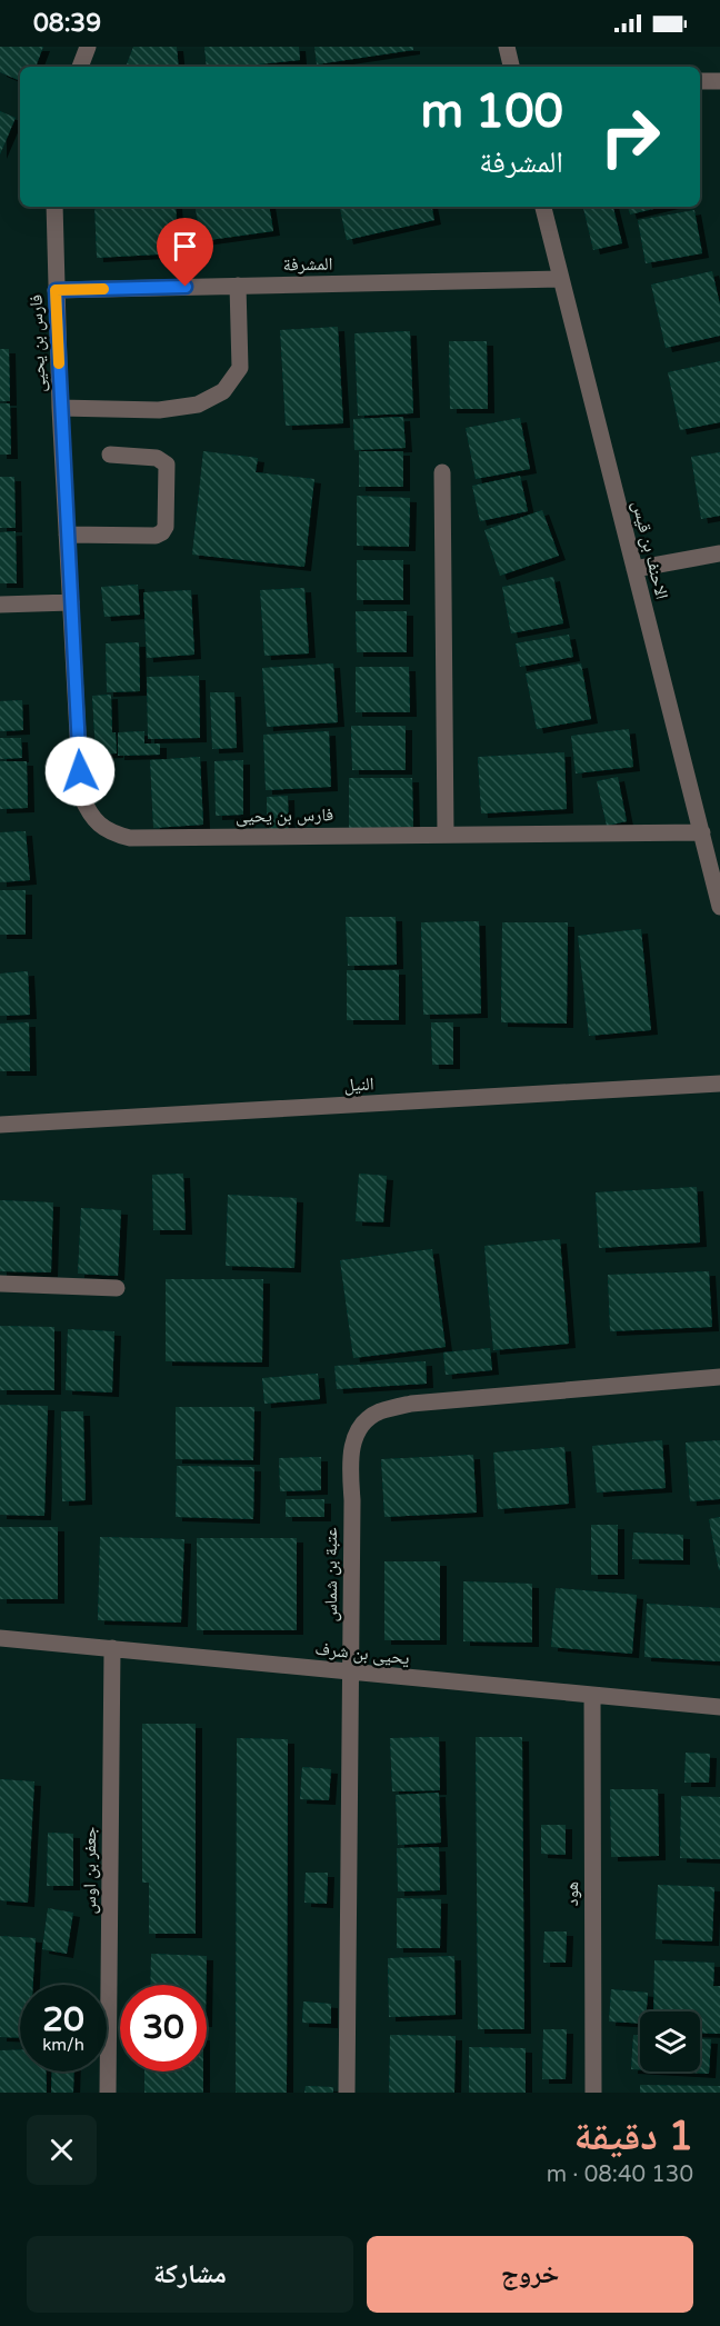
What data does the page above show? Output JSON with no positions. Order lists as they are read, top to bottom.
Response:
{
  "streets": {
    "street": [
      "المشرفة",
      "فارس بن يحيى",
      "الاحنف بن قيس",
      "النيل",
      "عتبة بن شماس",
      "يحيى بن شرف",
      "جعفر بن اوس",
      "هود"
    ]
  },
  "crossings": [
    ["المشرفة", "فارس بن يحيى"],
    ["المشرفة", "الاحنف بن قيس"],
    ["فارس بن يحيى", "الاحنف بن قيس"],
    ["عتبة بن شماس", "يحيى بن شرف"],
    ["يحيى بن شرف", "جعفر بن اوس"],
    ["يحيى بن شرف", "هود"]
  ],
  "page": {
    "status": "08:39",
    "turn": ["100 m", "المشرفة"],
    "speed": "20 km/h",
    "limit": "30",
    "heading": ["1 دقيقة", "130 m · 08:40"],
    "buttons": ["خروج", "مشاركة"]
  }
}
